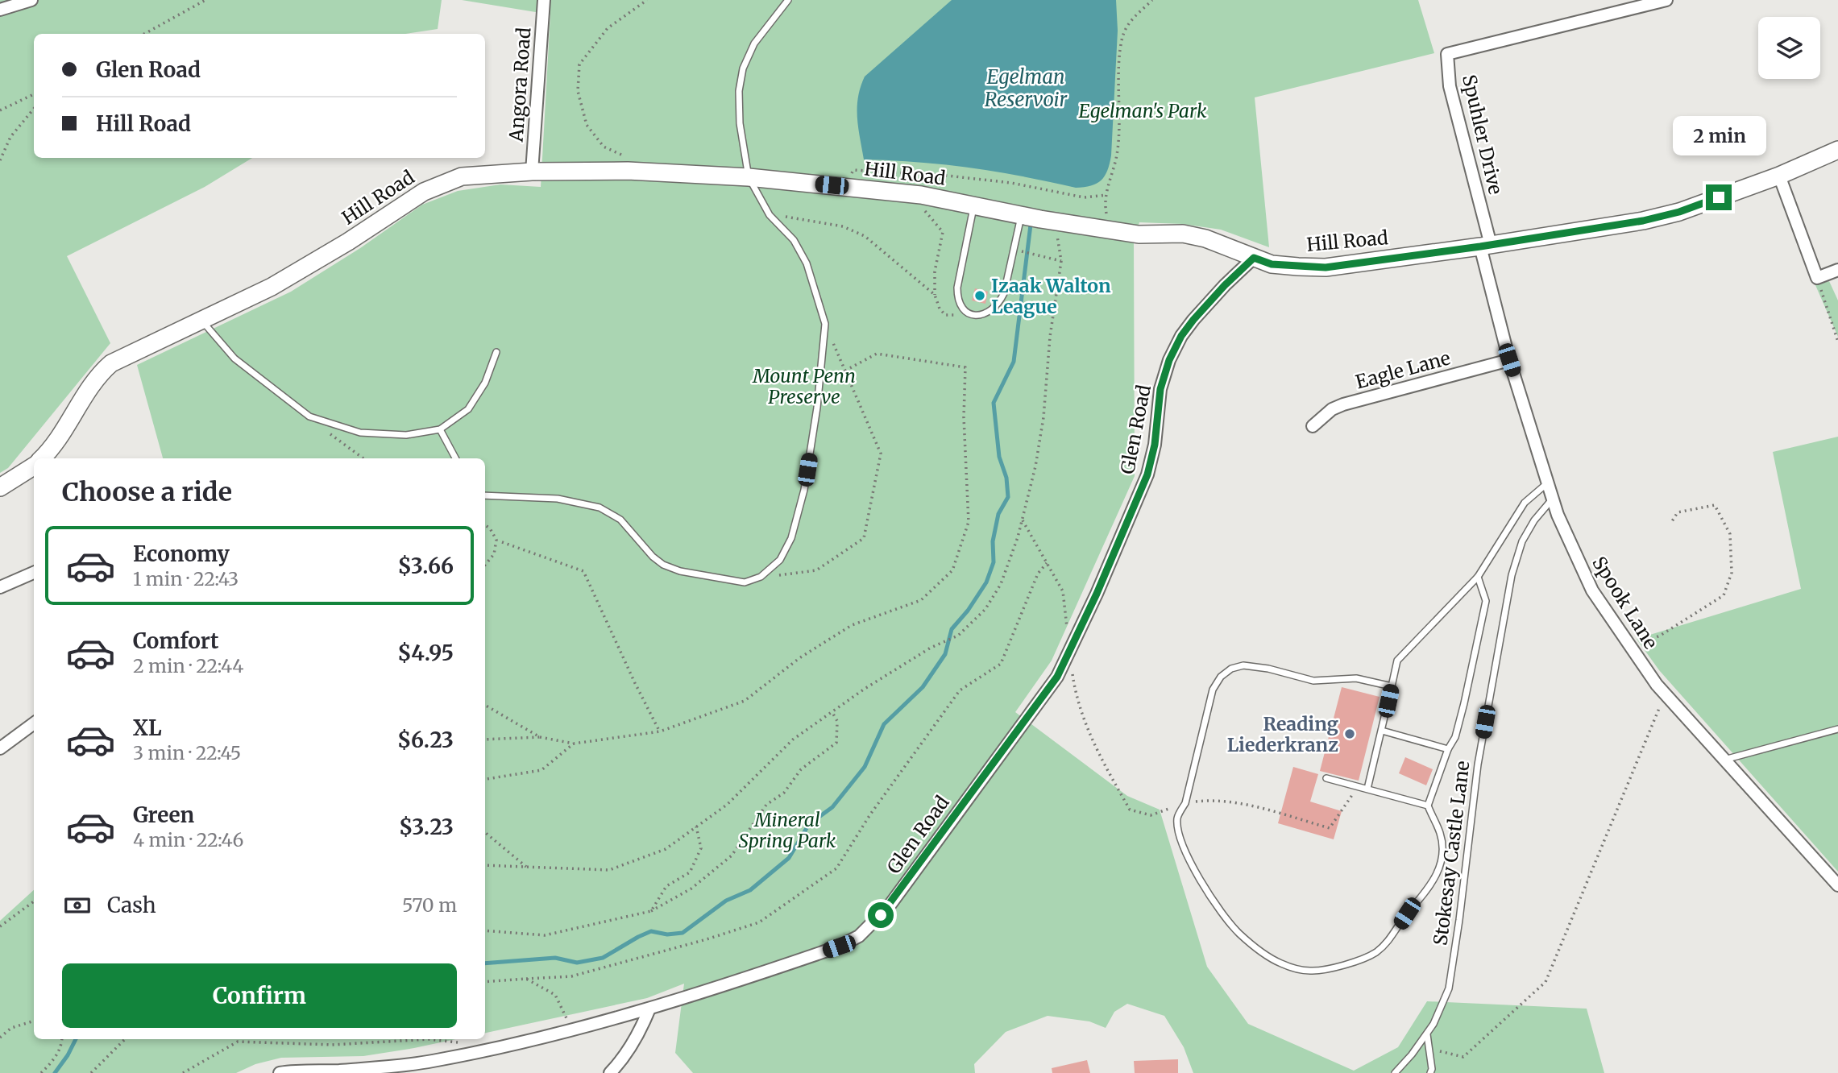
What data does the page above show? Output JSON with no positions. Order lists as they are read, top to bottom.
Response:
{
  "streets": {
    "street": [
      "Angora Road",
      "Spuhler Drive",
      "Hill Road",
      "Eagle Lane",
      "Glen Road",
      "Spook Lane"
    ],
    "lane": ["Stokesay Castle Lane"]
  },
  "crossings": [
    ["Angora Road", "Hill Road"],
    ["Spuhler Drive", "Hill Road"],
    ["Spuhler Drive", "Spook Lane"],
    ["Hill Road", "Glen Road"],
    ["Hill Road", "Spook Lane"],
    ["Eagle Lane", "Spook Lane"],
    ["Spook Lane", "Stokesay Castle Lane"]
  ],
  "water": ["Egelman Reservoir"],
  "parks": ["Egelman's Park", "Mount Penn Preserve", "Mineral Spring Park"],
  "places": ["Izaak Walton League", "Reading Liederkranz"],
  "page": {
    "banner": ["Glen Road", "Hill Road"],
    "bubble": "2 min",
    "heading": "Choose a ride",
    "list": [
      {
        "name": "Economy",
        "note": "1 min · 22:43",
        "value": "$3.66"
      },
      {
        "name": "Comfort",
        "note": "2 min · 22:44",
        "value": "$4.95"
      },
      {
        "name": "XL",
        "note": "3 min · 22:45",
        "value": "$6.23"
      },
      {
        "name": "Green",
        "note": "4 min · 22:46",
        "value": "$3.23"
      }
    ],
    "pay": ["Cash", "570 m"],
    "buttons": "Confirm"
  }
}
